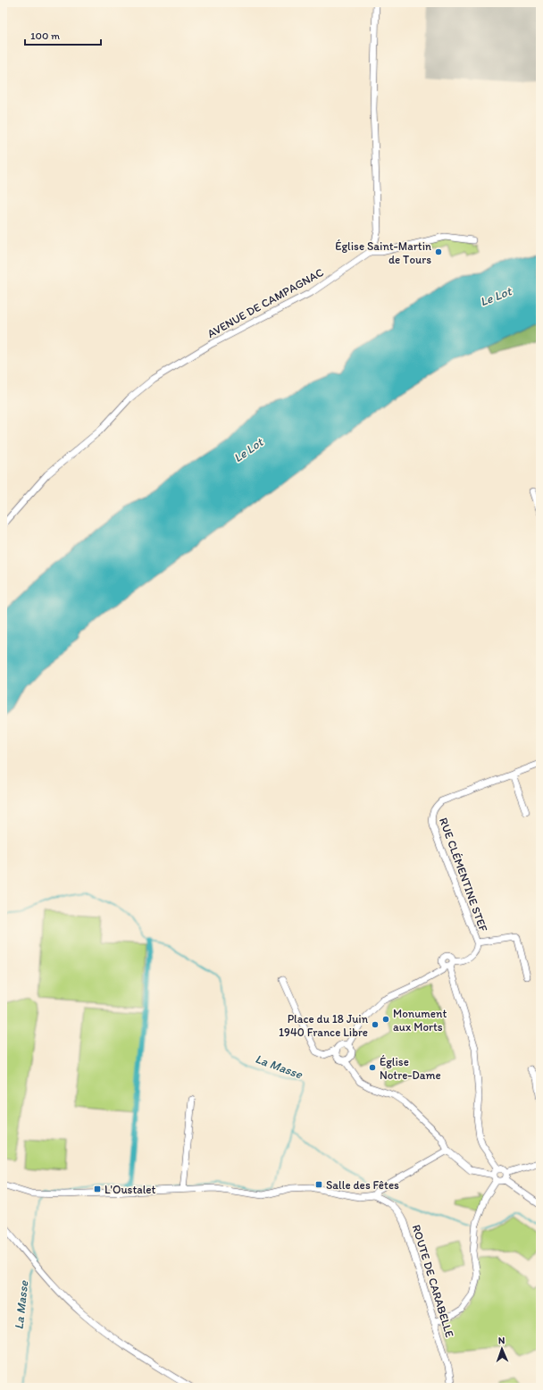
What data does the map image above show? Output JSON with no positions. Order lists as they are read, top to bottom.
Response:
{
  "streets": {
    "street": ["AVENUE DE CAMPAGNAC", "RUE CLÉMENTINE STEF", "ROUTE DE CARABELLE"]
  },
  "water": ["Le Lot", "La Masse"],
  "places": {
    "other": [
      "Église Saint-Martin de Tours",
      "Monument aux Morts",
      "Place du 18 Juin 1940 France Libre",
      "Église Notre-Dame"
    ],
    "transit": ["Salle des Fêtes", "L'Oustalet"]
  },
  "scale_bar": "100 m",
  "north": "top"
}
